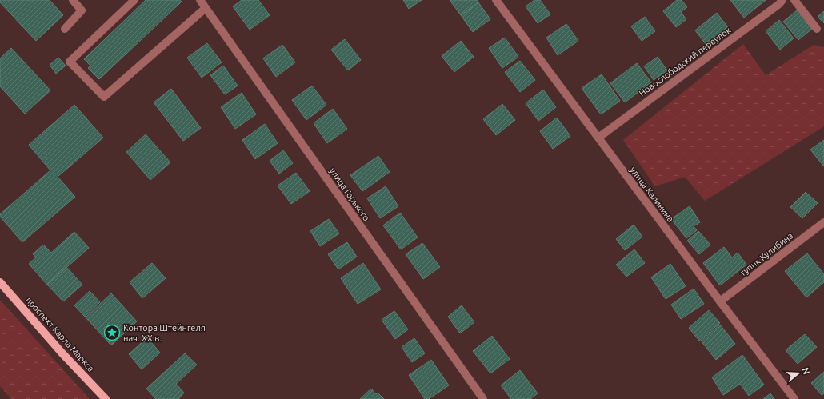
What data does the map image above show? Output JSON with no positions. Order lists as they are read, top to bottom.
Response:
{
  "streets": {
    "main road": ["проспект Карла Маркса"],
    "street": [
      "Новослободский переулок",
      "улица Горького",
      "улица Калинина",
      "тупик Кулибина"
    ]
  },
  "crossings": [
    ["Новослободский переулок", "улица Калинина"],
    ["улица Калинина", "тупик Кулибина"]
  ],
  "places": {
    "place": ["Контора Штейнгеля нач. ХХ в."]
  },
  "north": "right"
}
